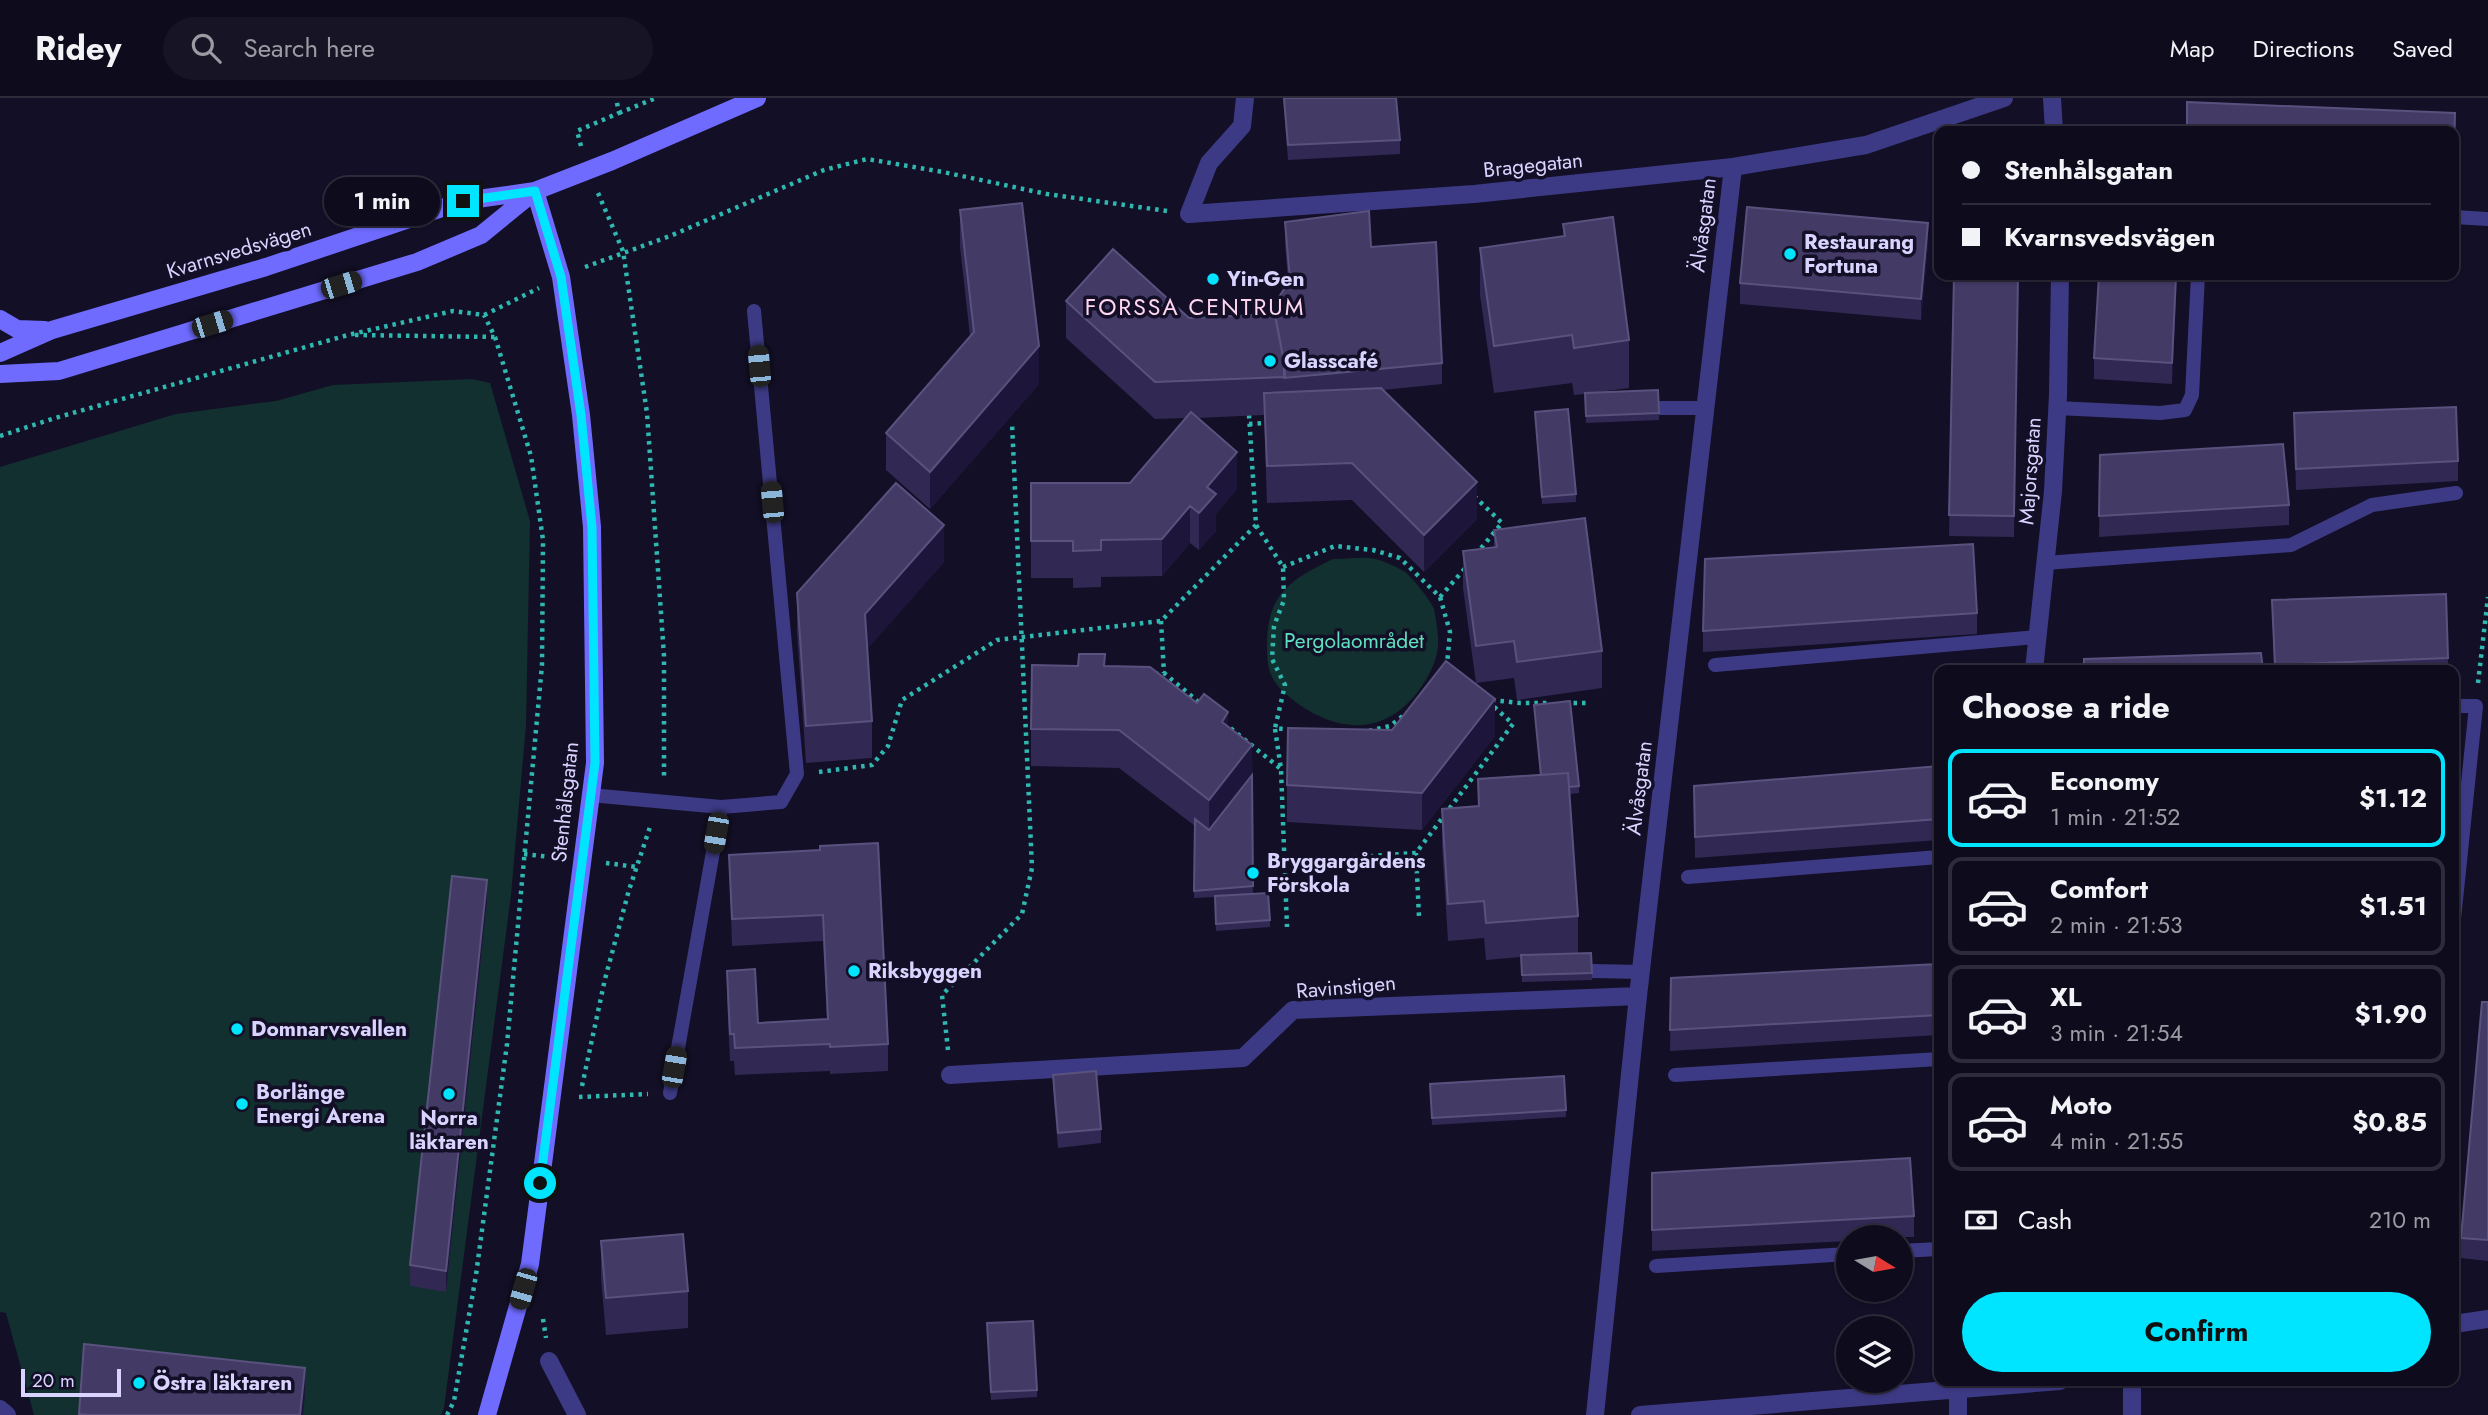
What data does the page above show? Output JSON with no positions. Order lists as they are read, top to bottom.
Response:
{
  "streets": {
    "street": [
      "Bragegatan",
      "Älvåsgatan",
      "Kvarnsvedsvägen",
      "Majorsgatan",
      "Stenhålsgatan",
      "Ravinstigen"
    ]
  },
  "crossings": [
    ["Bragegatan", "Älvåsgatan"],
    ["Älvåsgatan", "Ravinstigen"],
    ["Kvarnsvedsvägen", "Stenhålsgatan"]
  ],
  "districts": ["FORSSA CENTRUM"],
  "parks": ["Pergolaområdet"],
  "places": [
    "Restaurang Fortuna",
    "Yin-Gen",
    "Glasscafé",
    "Bryggargårdens Förskola",
    "Riksbyggen",
    "Domnarvsvallen",
    "Norra läktaren",
    "Borlänge Energi Arena",
    "Östra läktaren"
  ],
  "scale_bar": "20 m",
  "north": "right",
  "page": {
    "header": "Ridey",
    "search": "Search here",
    "nav": ["Map", "Directions", "Saved"],
    "banner": ["Stenhålsgatan", "Kvarnsvedsvägen"],
    "bubble": "1 min",
    "heading": "Choose a ride",
    "list": [
      {
        "name": "Economy",
        "note": "1 min · 21:52",
        "value": "$1.12"
      },
      {
        "name": "Comfort",
        "note": "2 min · 21:53",
        "value": "$1.51"
      },
      {
        "name": "XL",
        "note": "3 min · 21:54",
        "value": "$1.90"
      },
      {
        "name": "Moto",
        "note": "4 min · 21:55",
        "value": "$0.85"
      }
    ],
    "pay": ["Cash", "210 m"],
    "buttons": "Confirm",
    "scale": "20 m"
  }
}
